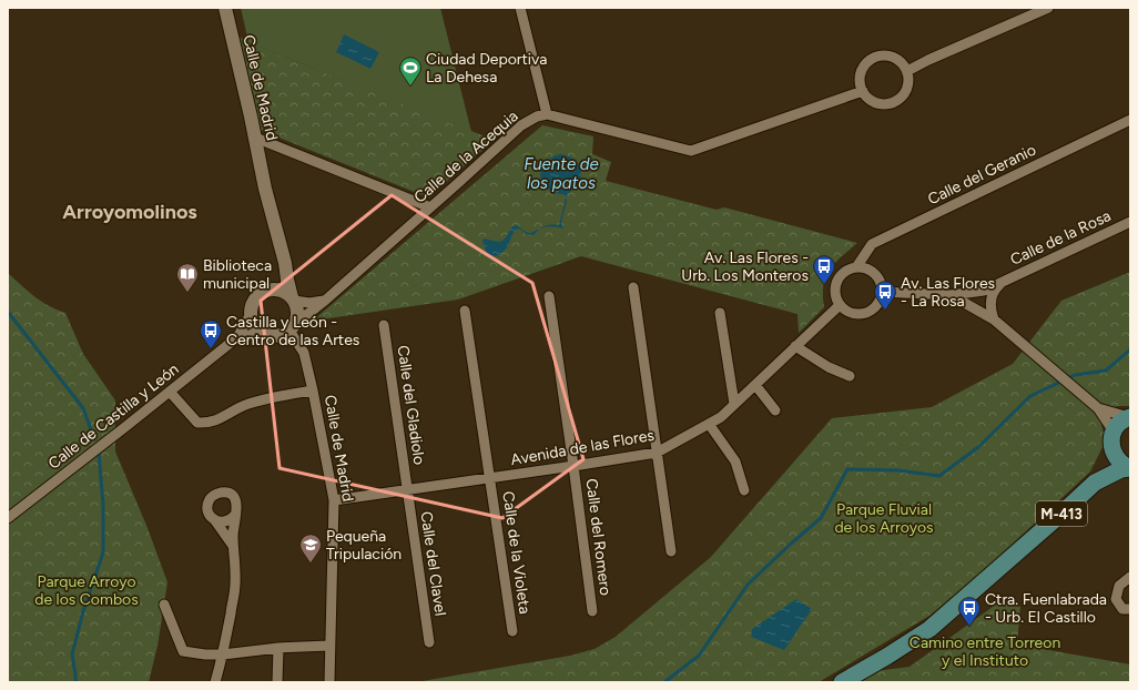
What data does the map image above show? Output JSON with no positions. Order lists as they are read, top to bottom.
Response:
{
  "streets": {
    "main road": ["M-413"],
    "street": [
      "Calle de Madrid",
      "Calle de la Acequia",
      "Calle del Geranio",
      "Calle de la Rosa",
      "Calle del Gladiolo",
      "Calle de Castilla y León",
      "Avenida de las Flores",
      "Calle del Romero",
      "Calle de la Violeta",
      "Calle del Clavel"
    ]
  },
  "crossings": [
    ["Calle de Madrid", "Calle de la Acequia"],
    ["Calle de Madrid", "Calle de Castilla y León"],
    ["Calle de Madrid", "Avenida de las Flores"],
    ["Calle de la Acequia", "Calle de Castilla y León"],
    ["Calle del Geranio", "Calle de la Rosa"],
    ["Calle del Geranio", "Avenida de las Flores"],
    ["Calle de la Rosa", "Avenida de las Flores"],
    ["Calle del Gladiolo", "Avenida de las Flores"],
    ["Calle del Gladiolo", "Calle del Clavel"],
    ["Avenida de las Flores", "Calle del Romero"],
    ["Avenida de las Flores", "Calle de la Violeta"],
    ["Avenida de las Flores", "Calle del Clavel"]
  ],
  "districts": ["Arroyomolinos"],
  "water": ["Fuente de los patos"],
  "parks": ["Parque Fluvial de los Arroyos", "Parque Arroyo de los Combos", "Camino entre Torreon y el Instituto"],
  "places": {
    "sports": ["Ciudad Deportiva La Dehesa"],
    "bus stop": [
      "Av. Las Flores - Urb. Los Monteros",
      "Av. Las Flores - La Rosa",
      "Castilla y León - Centro de las Artes",
      "Ctra. Fuenlabrada - Urb. El Castillo"
    ],
    "library": ["Biblioteca municipal"],
    "school or university": ["Pequeña Tripulación"]
  }
}
